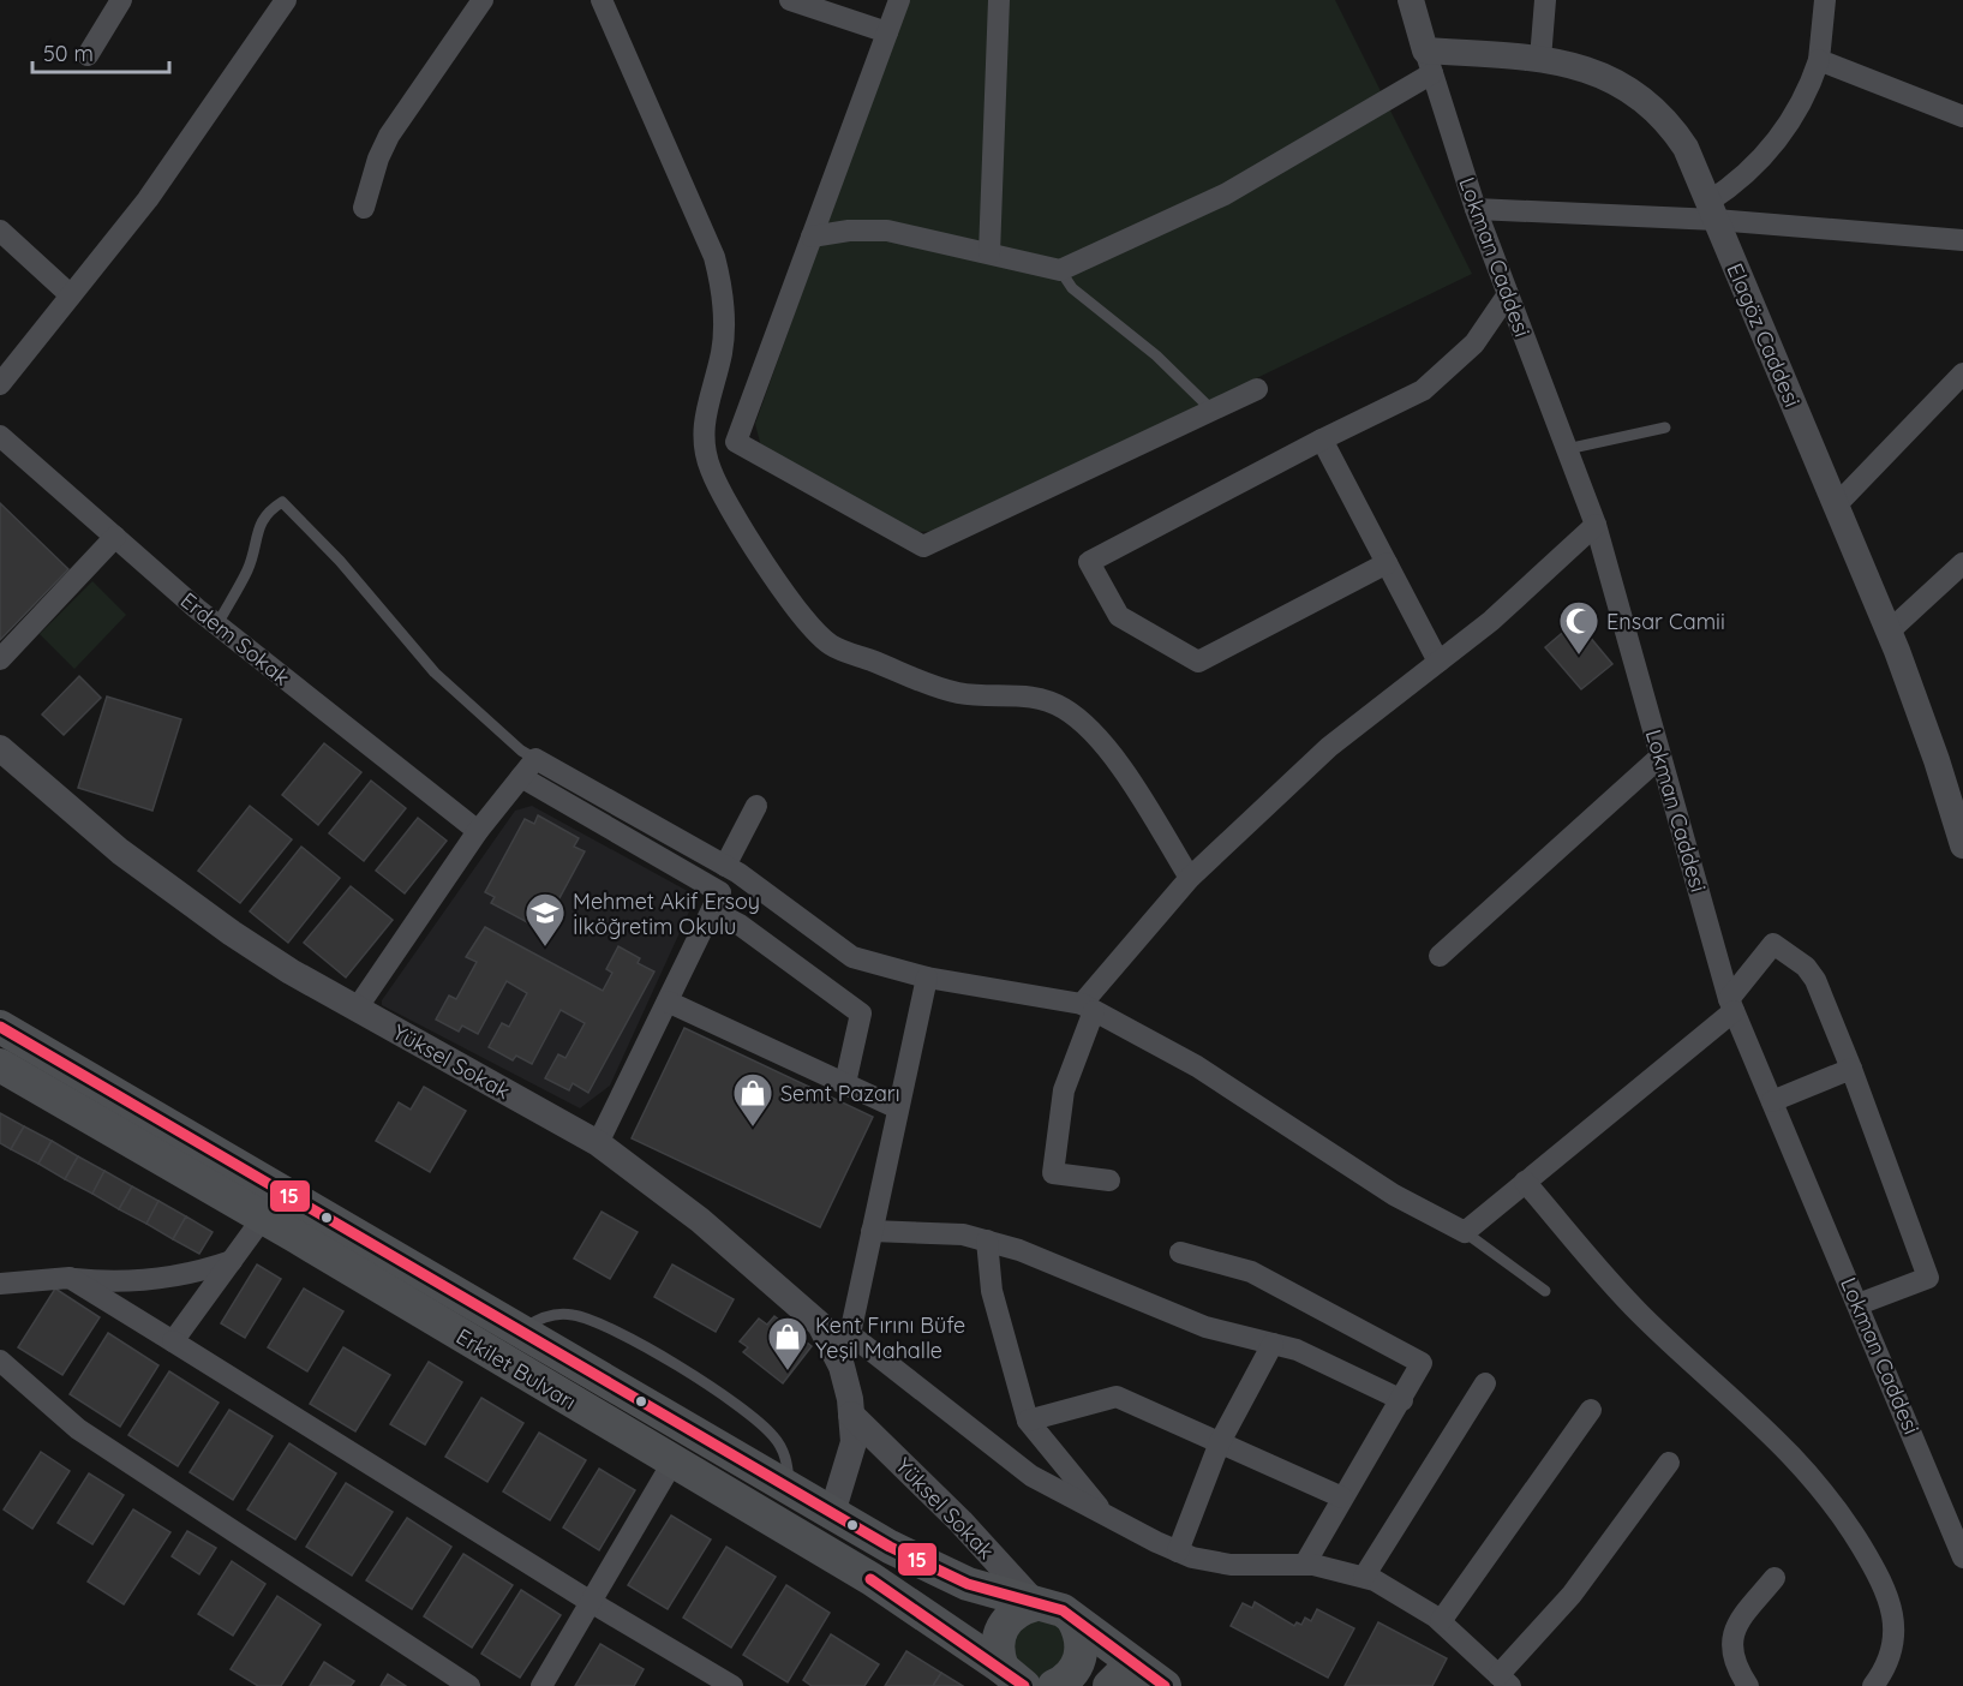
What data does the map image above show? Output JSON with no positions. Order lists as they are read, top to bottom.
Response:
{
  "streets": {
    "main road": ["Erkilet Bulvarı"],
    "street": [
      "Lokman Caddesi",
      "Elagöz Caddesi",
      "Erdem Sokak",
      "Yüksel Sokak"
    ]
  },
  "crossings": [
    ["Lokman Caddesi", "Elagöz Caddesi"],
    ["Yüksel Sokak", "Erkilet Bulvarı"]
  ],
  "places": {
    "mosque": ["Ensar Camii"],
    "school or university": ["Mehmet Akif Ersoy İlköğretim Okulu"],
    "shop": ["Semt Pazarı", "Kent Fırını Büfe Yeşil Mahalle"]
  },
  "lines": ["transit line 15"],
  "scale_bar": "50 m"
}
